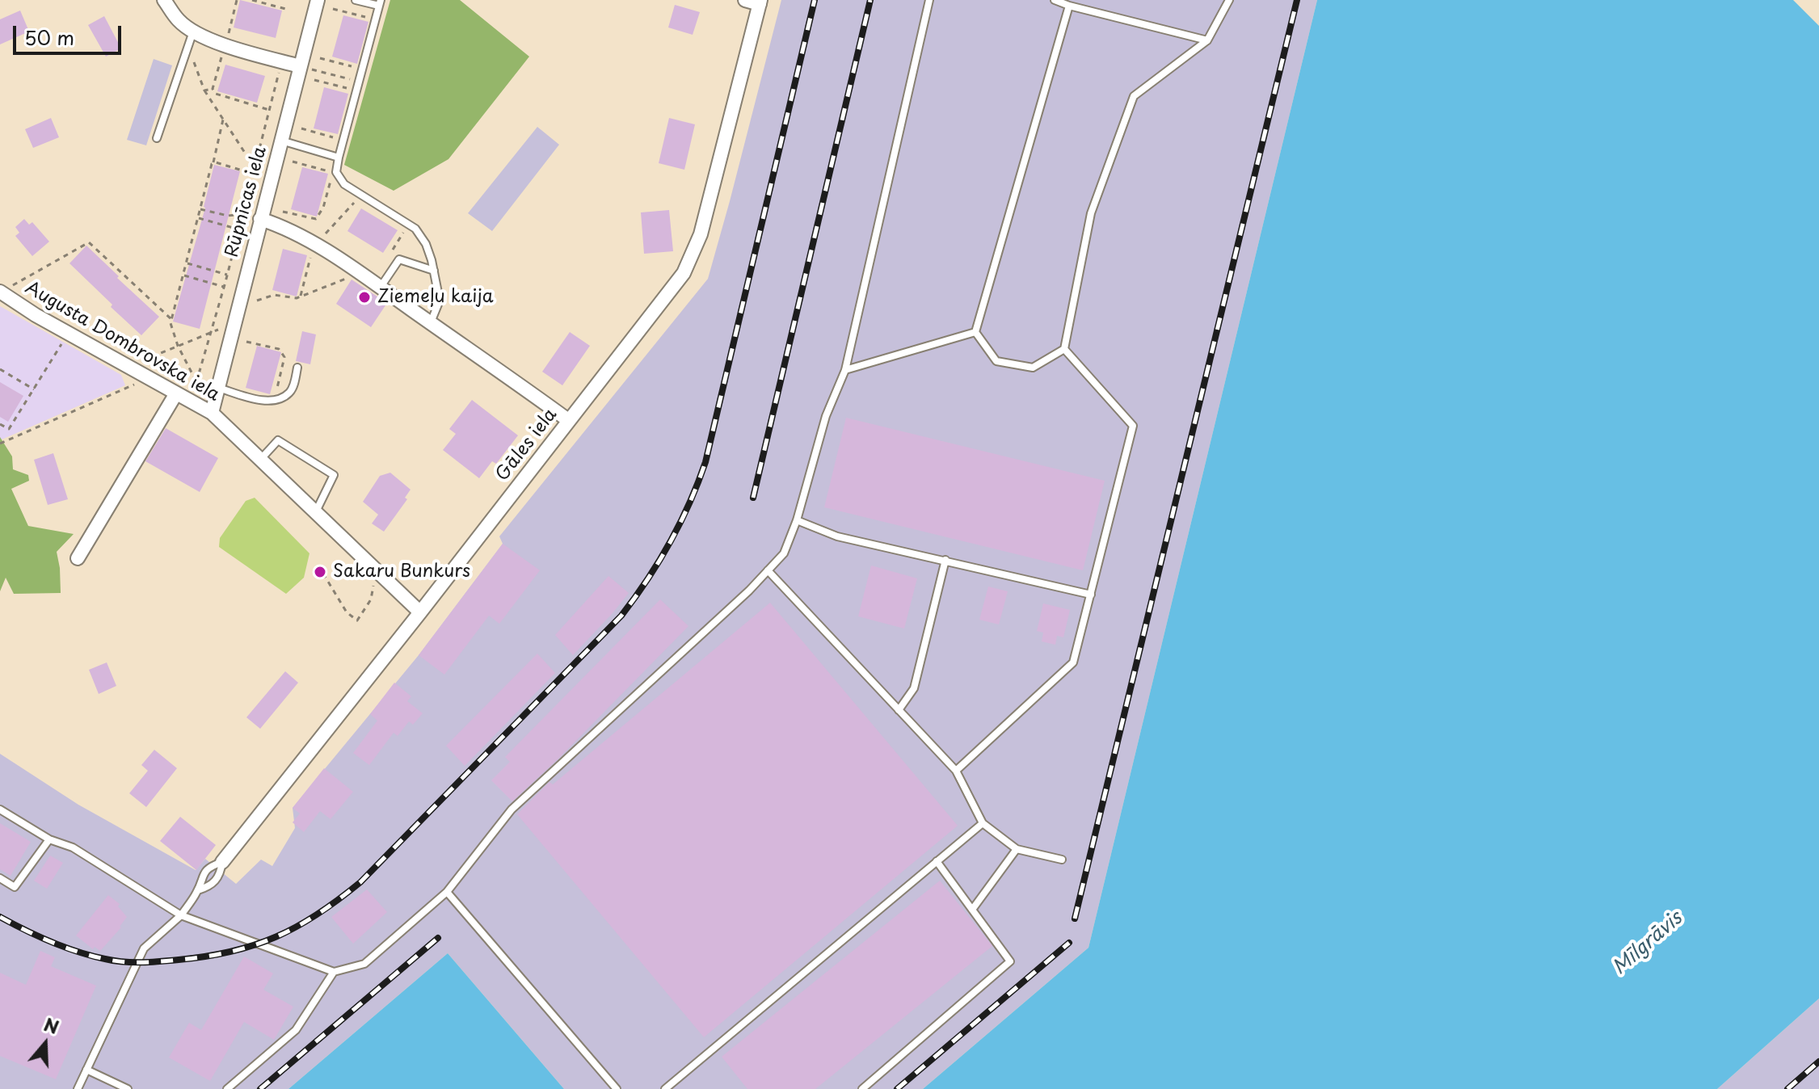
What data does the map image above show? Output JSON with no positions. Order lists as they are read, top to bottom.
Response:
{
  "streets": {
    "street": ["Rūpnīcas iela", "Augusta Dombrovska iela", "Gāles iela"]
  },
  "crossings": [
    ["Rūpnīcas iela", "Augusta Dombrovska iela"],
    ["Augusta Dombrovska iela", "Gāles iela"]
  ],
  "water": ["Mīlgrāvis"],
  "places": ["Ziemeļu kaija", "Sakaru Bunkurs"],
  "scale_bar": "50 m",
  "north": "top"
}
